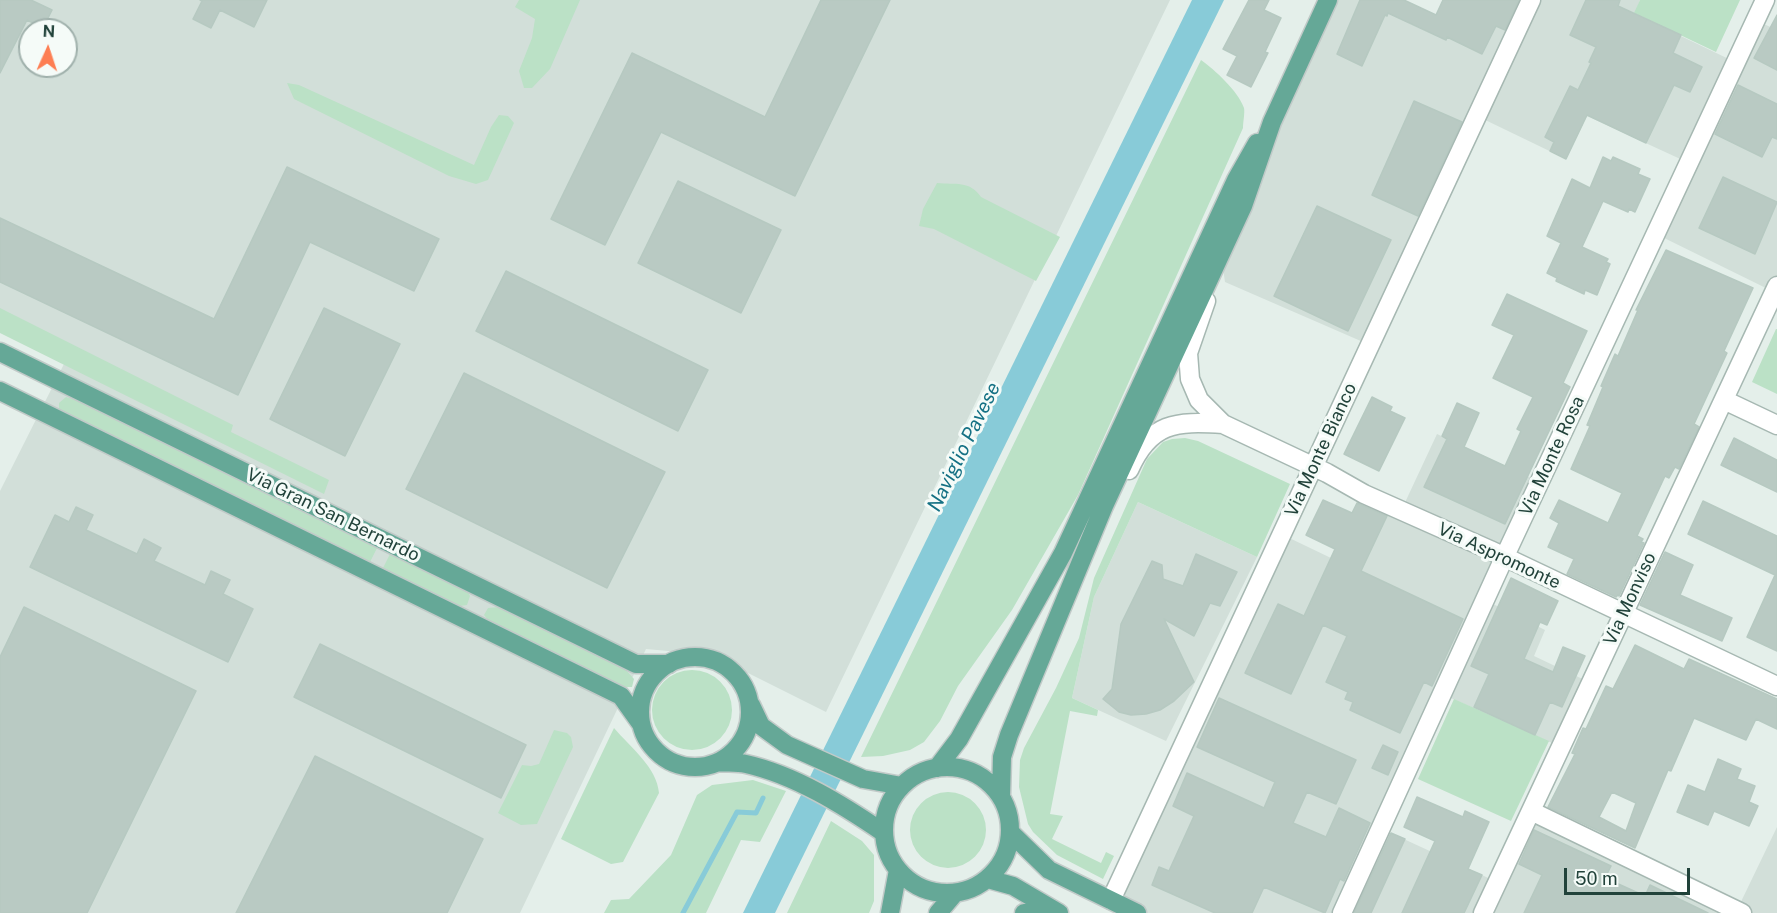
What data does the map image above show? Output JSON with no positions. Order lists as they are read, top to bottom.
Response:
{
  "streets": {
    "main road": ["Via Gran San Bernardo"],
    "street": [
      "Via Monte Bianco",
      "Via Monte Rosa",
      "Via Aspromonte",
      "Via Monviso"
    ]
  },
  "crossings": [
    ["Via Monte Bianco", "Via Aspromonte"],
    ["Via Monte Rosa", "Via Aspromonte"],
    ["Via Aspromonte", "Via Monviso"]
  ],
  "water": ["Naviglio Pavese"],
  "scale_bar": "50 m",
  "north": "top"
}
